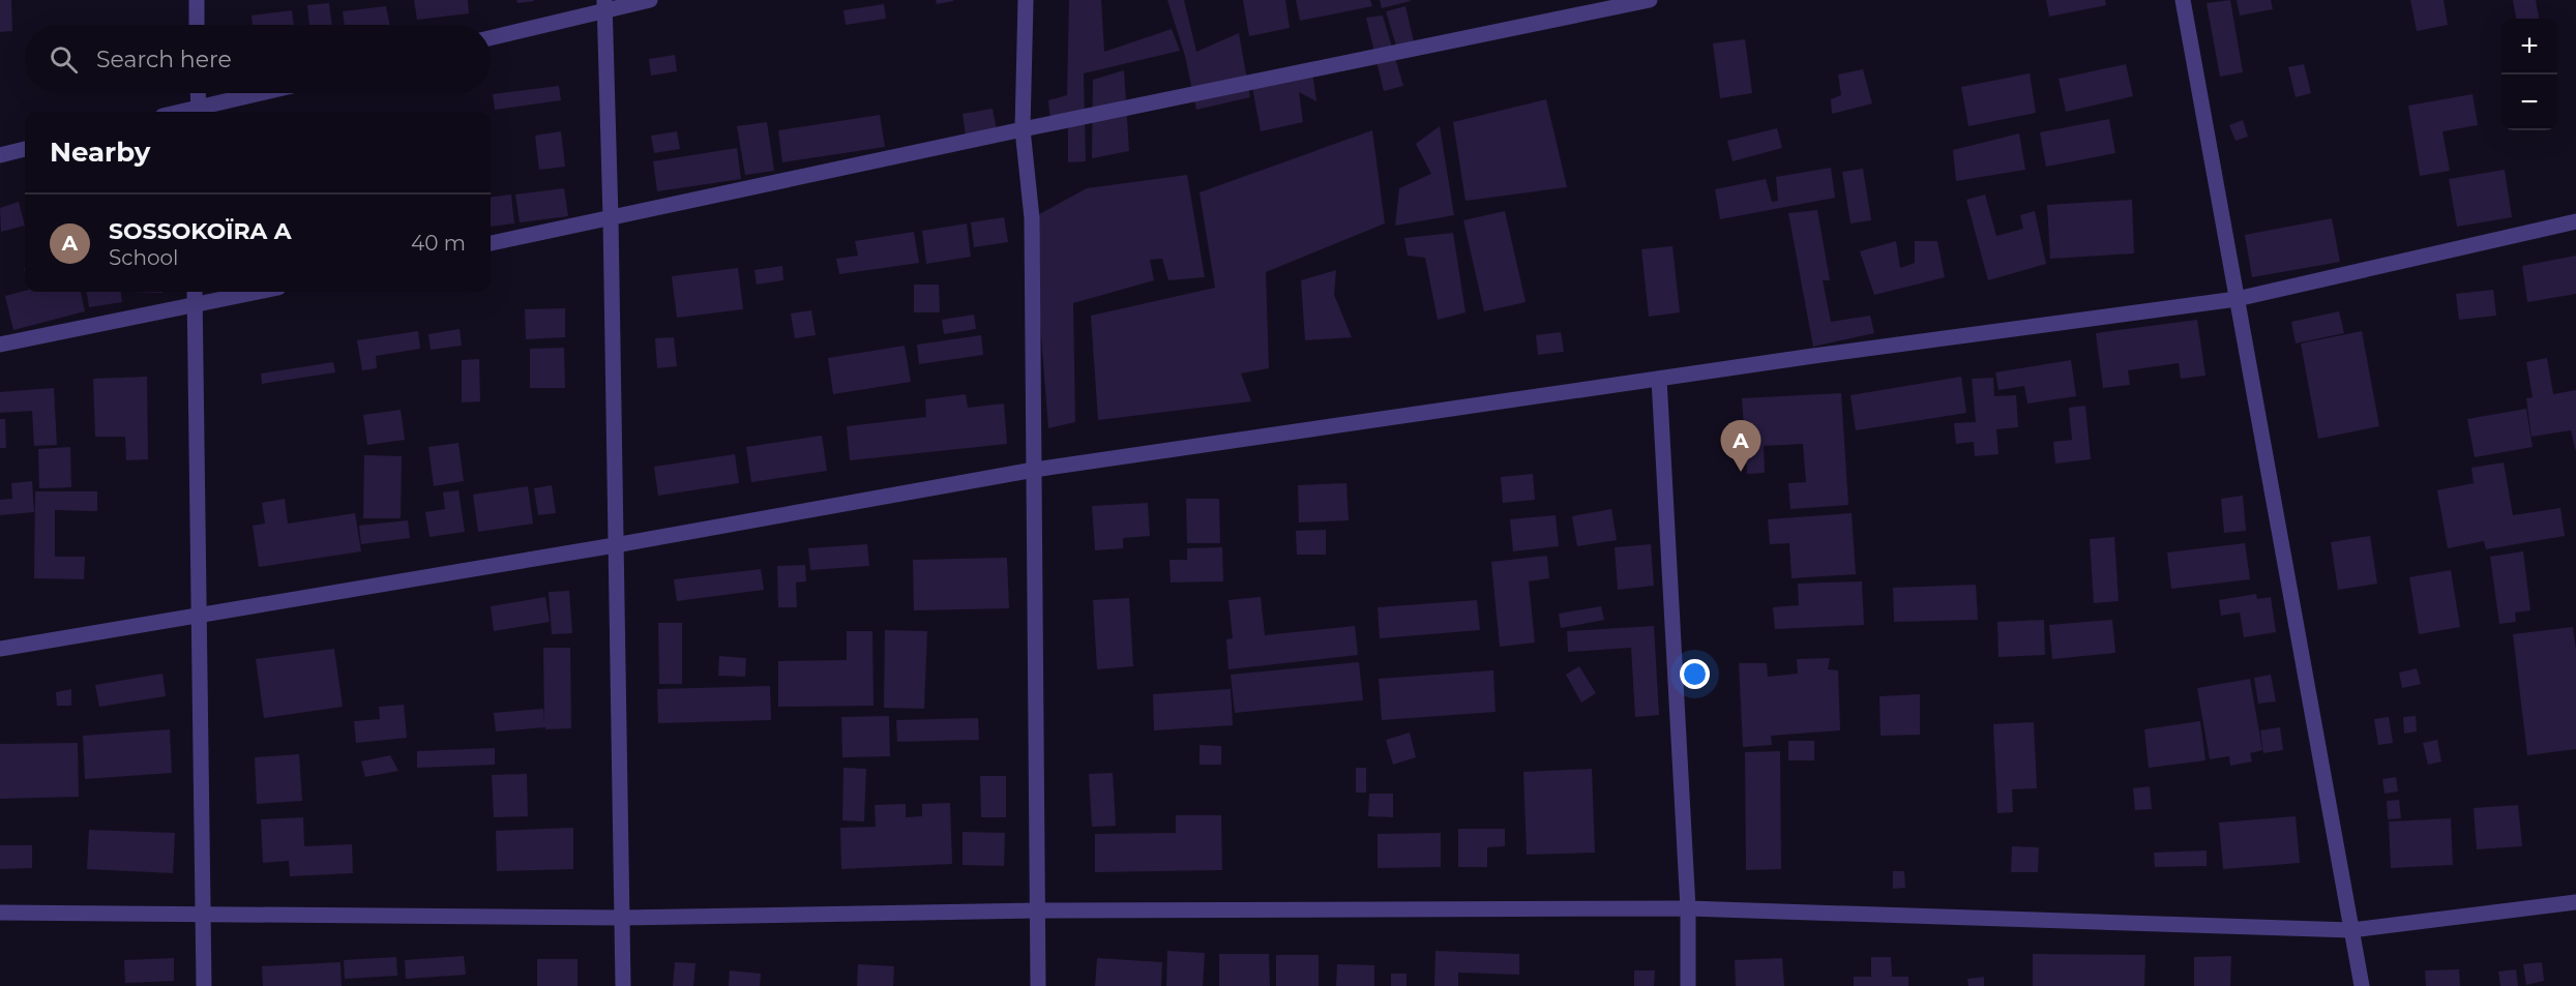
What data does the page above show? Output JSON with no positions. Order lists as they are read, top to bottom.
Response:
{
  "page": {
    "map_buttons": ["+", "−"],
    "search": "Search here",
    "heading": "Nearby",
    "list": [
      {
        "mark": "A",
        "name": "SOSSOKOÏRA A",
        "note": "School",
        "value": "40 m"
      }
    ],
    "pins": "A"
  }
}
